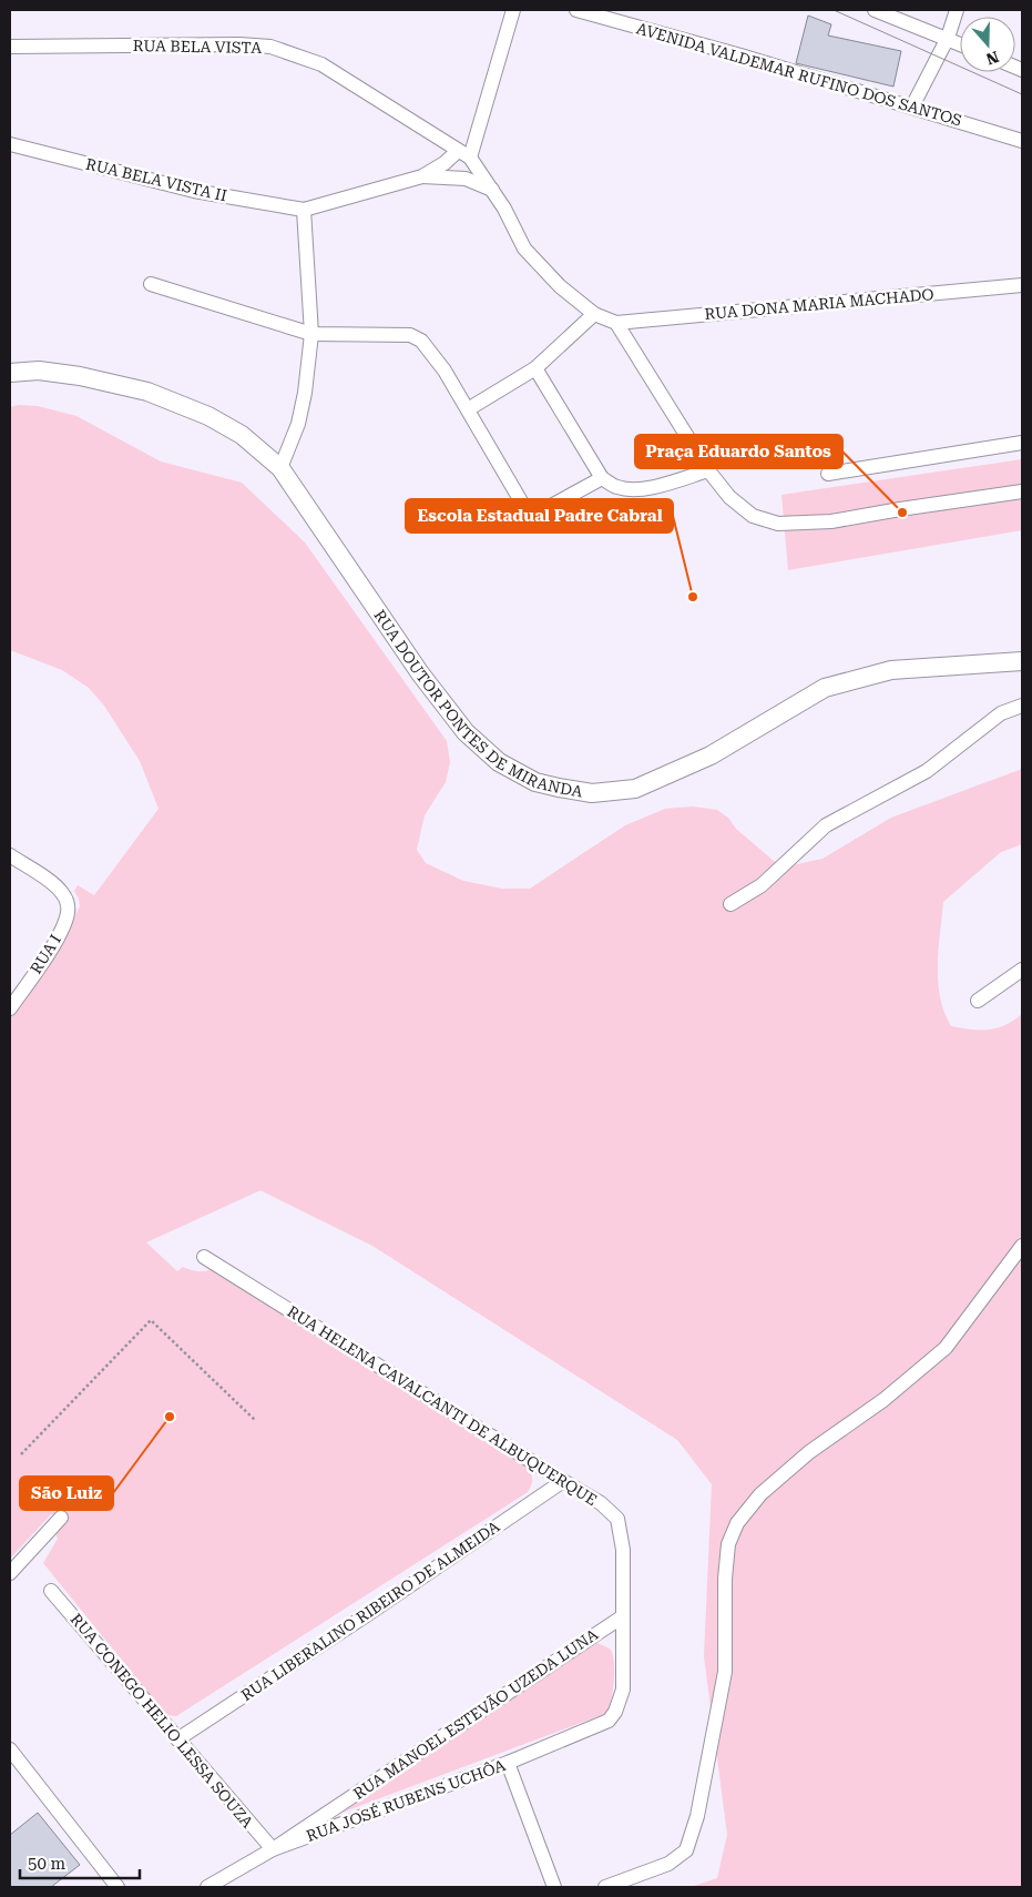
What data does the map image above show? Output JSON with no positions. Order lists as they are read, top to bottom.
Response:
{
  "streets": {
    "street": [
      "RUA BELA VISTA",
      "AVENIDA VALDEMAR RUFINO DOS SANTOS",
      "RUA BELA VISTA II",
      "RUA DONA MARIA MACHADO",
      "RUA DOUTOR PONTES DE MIRANDA",
      "RUA I",
      "RUA HELENA CAVALCANTI DE ALBUQUERQUE",
      "RUA LIBERALINO RIBEIRO DE ALMEIDA",
      "RUA MANOEL ESTEVÃO UZEDA LUNA",
      "RUA CONEGO HELIO LESSA SOUZA",
      "RUA JOSÉ RUBENS UCHÔA"
    ]
  },
  "crossings": [
    ["RUA BELA VISTA", "RUA DONA MARIA MACHADO"],
    ["RUA HELENA CAVALCANTI DE ALBUQUERQUE", "RUA LIBERALINO RIBEIRO DE ALMEIDA"],
    ["RUA HELENA CAVALCANTI DE ALBUQUERQUE", "RUA MANOEL ESTEVÃO UZEDA LUNA"],
    ["RUA HELENA CAVALCANTI DE ALBUQUERQUE", "RUA JOSÉ RUBENS UCHÔA"],
    ["RUA LIBERALINO RIBEIRO DE ALMEIDA", "RUA CONEGO HELIO LESSA SOUZA"],
    ["RUA MANOEL ESTEVÃO UZEDA LUNA", "RUA CONEGO HELIO LESSA SOUZA"],
    ["RUA MANOEL ESTEVÃO UZEDA LUNA", "RUA JOSÉ RUBENS UCHÔA"],
    ["RUA CONEGO HELIO LESSA SOUZA", "RUA JOSÉ RUBENS UCHÔA"]
  ],
  "places": ["Praça Eduardo Santos", "Escola Estadual Padre Cabral", "São Luiz"],
  "scale_bar": "50 m",
  "north": "bottom"
}
